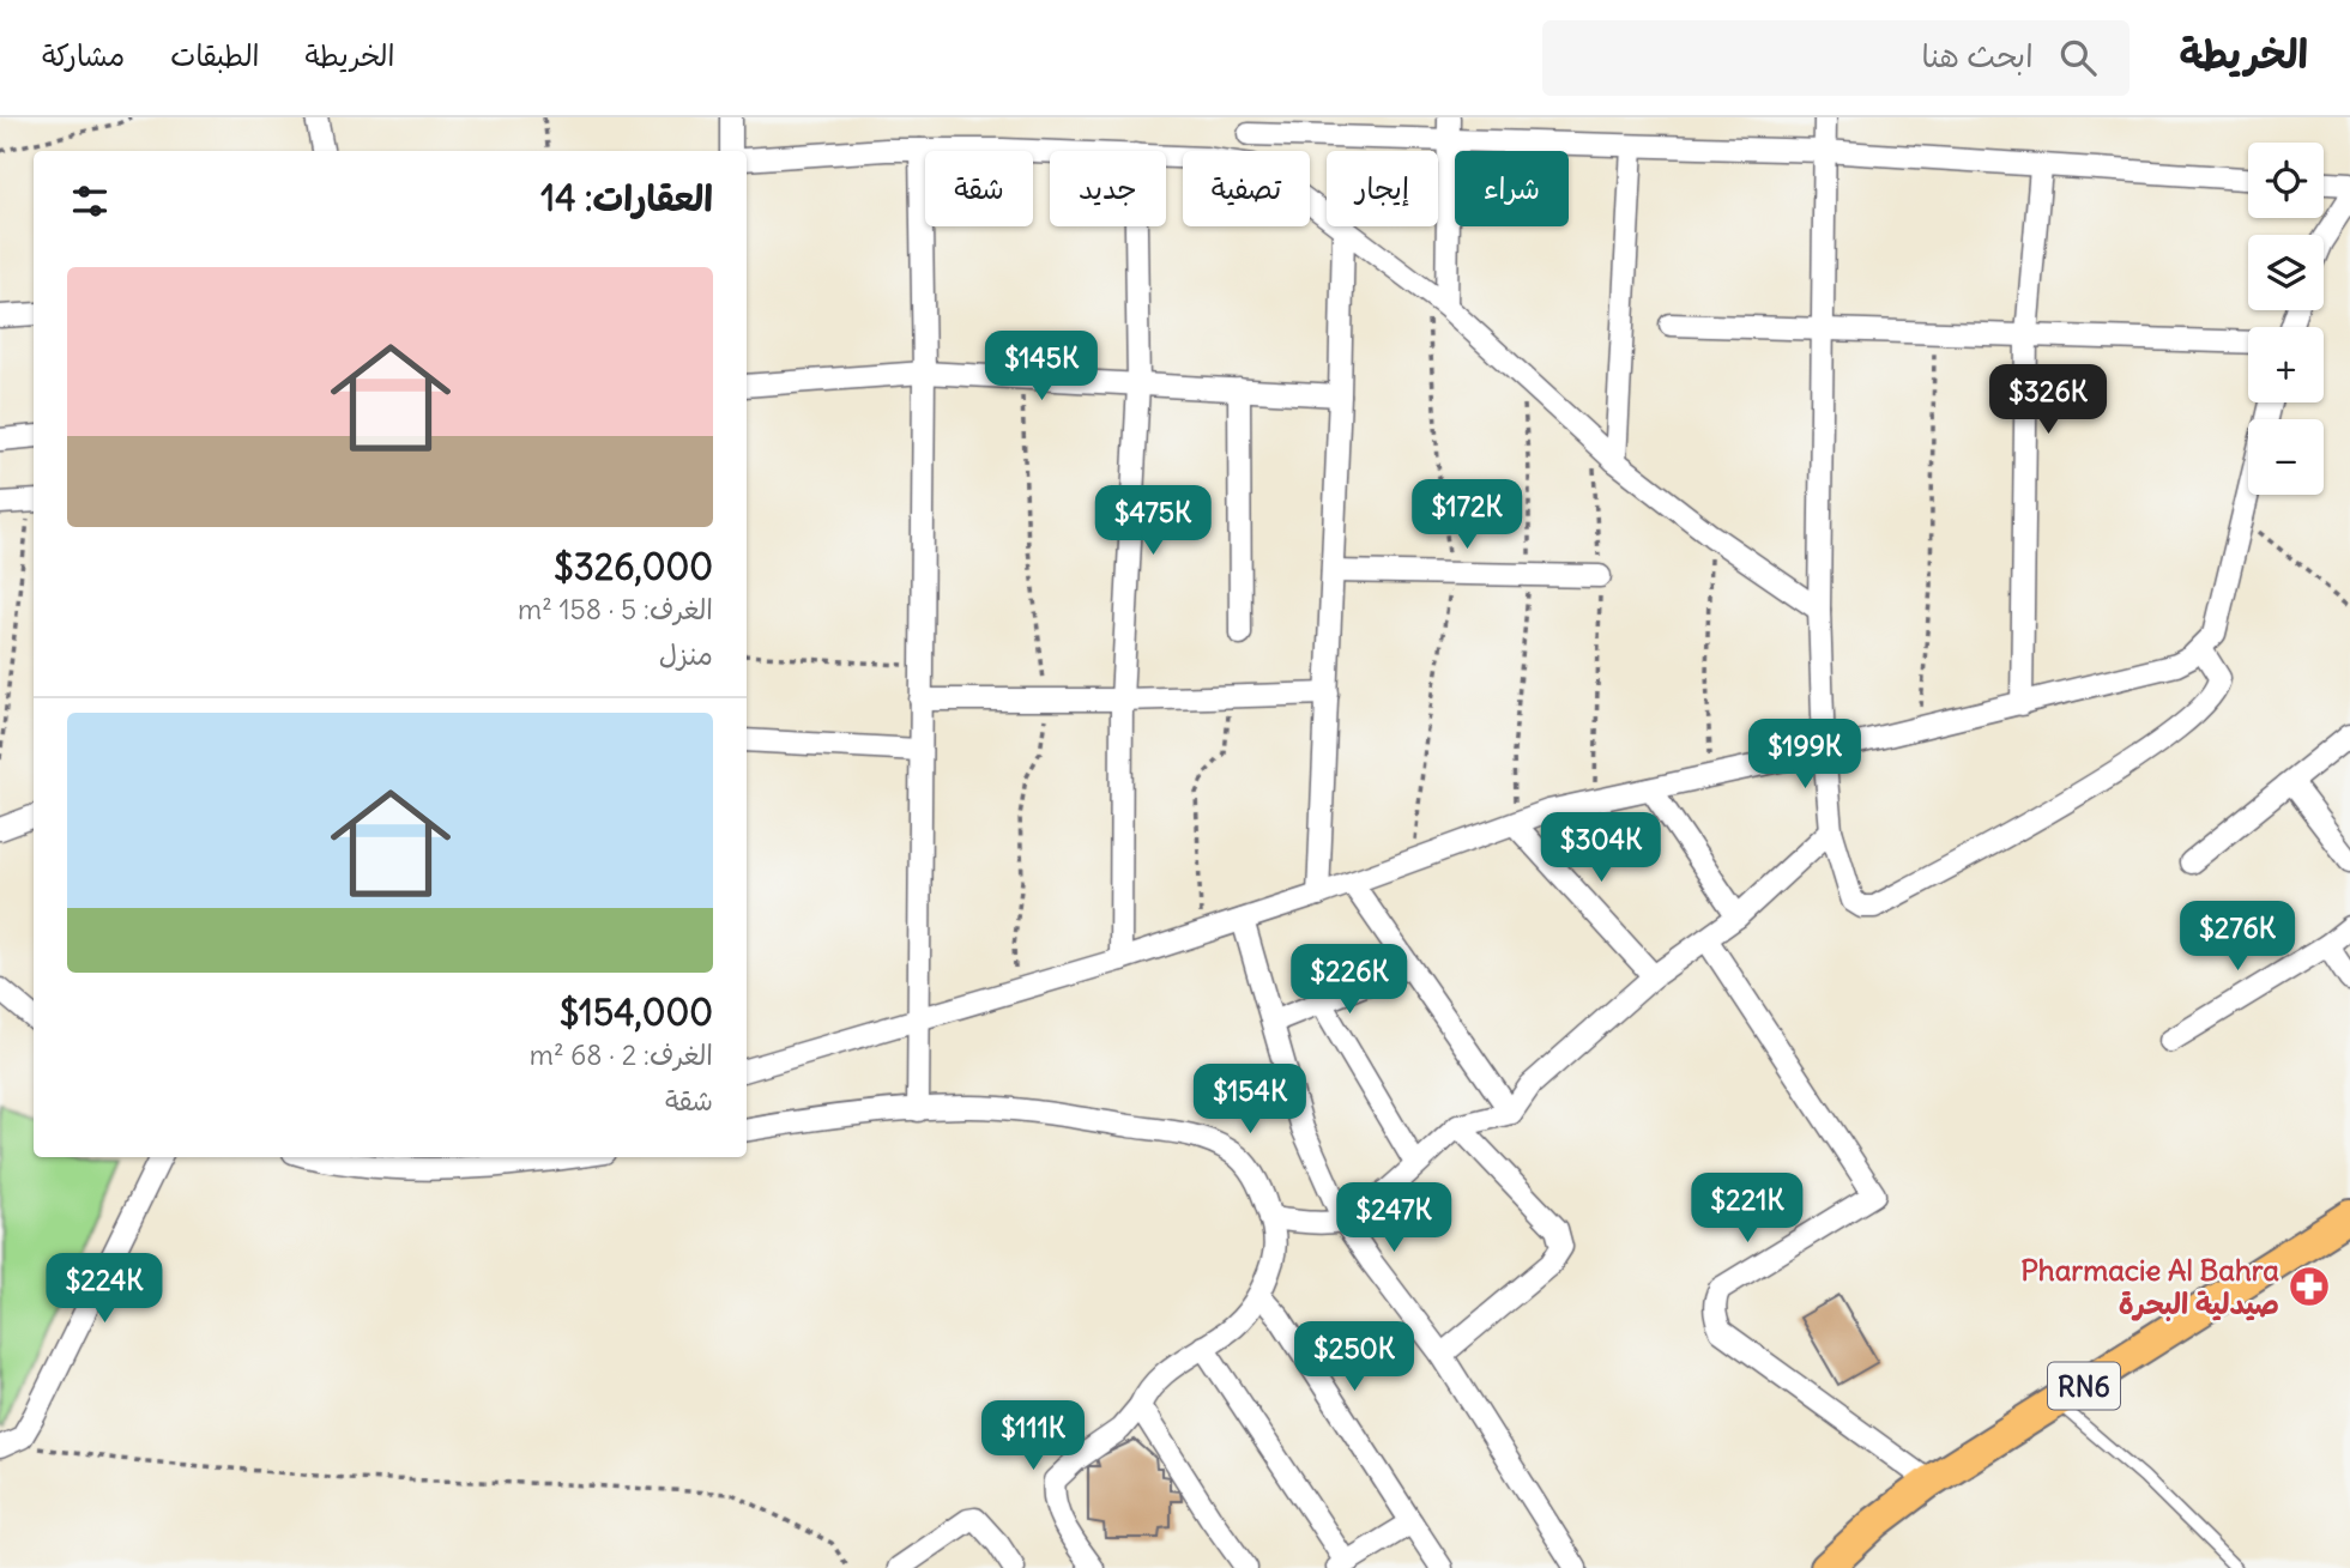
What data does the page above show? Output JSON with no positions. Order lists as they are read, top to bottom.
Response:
{
  "streets": {
    "main road": ["RN6"]
  },
  "places": {
    "pharmacy": ["Pharmacie Al Bahra صيدلية البحرة"]
  },
  "page": {
    "header": "الخريطة",
    "search": "ابحث هنا",
    "nav": ["الخريطة", "الطبقات", "مشاركة"],
    "map_buttons": ["+", "−"],
    "chip": [
      "شراء",
      "إيجار",
      "تصفية",
      "جديد",
      "شقة"
    ],
    "heading": "العقارات: 14",
    "list": [
      {
        "name": "$326,000",
        "note": "الغرف: 5 · 158 m² · منزل"
      },
      {
        "name": "$154,000",
        "note": "الغرف: 2 · 68 m² · شقة"
      }
    ],
    "price": [
      "$145K",
      "$326K",
      "$172K",
      "$475K",
      "$199K",
      "$304K",
      "$276K",
      "$226K",
      "$154K",
      "$221K",
      "$247K",
      "$224K",
      "$250K",
      "$111K"
    ]
  }
}
